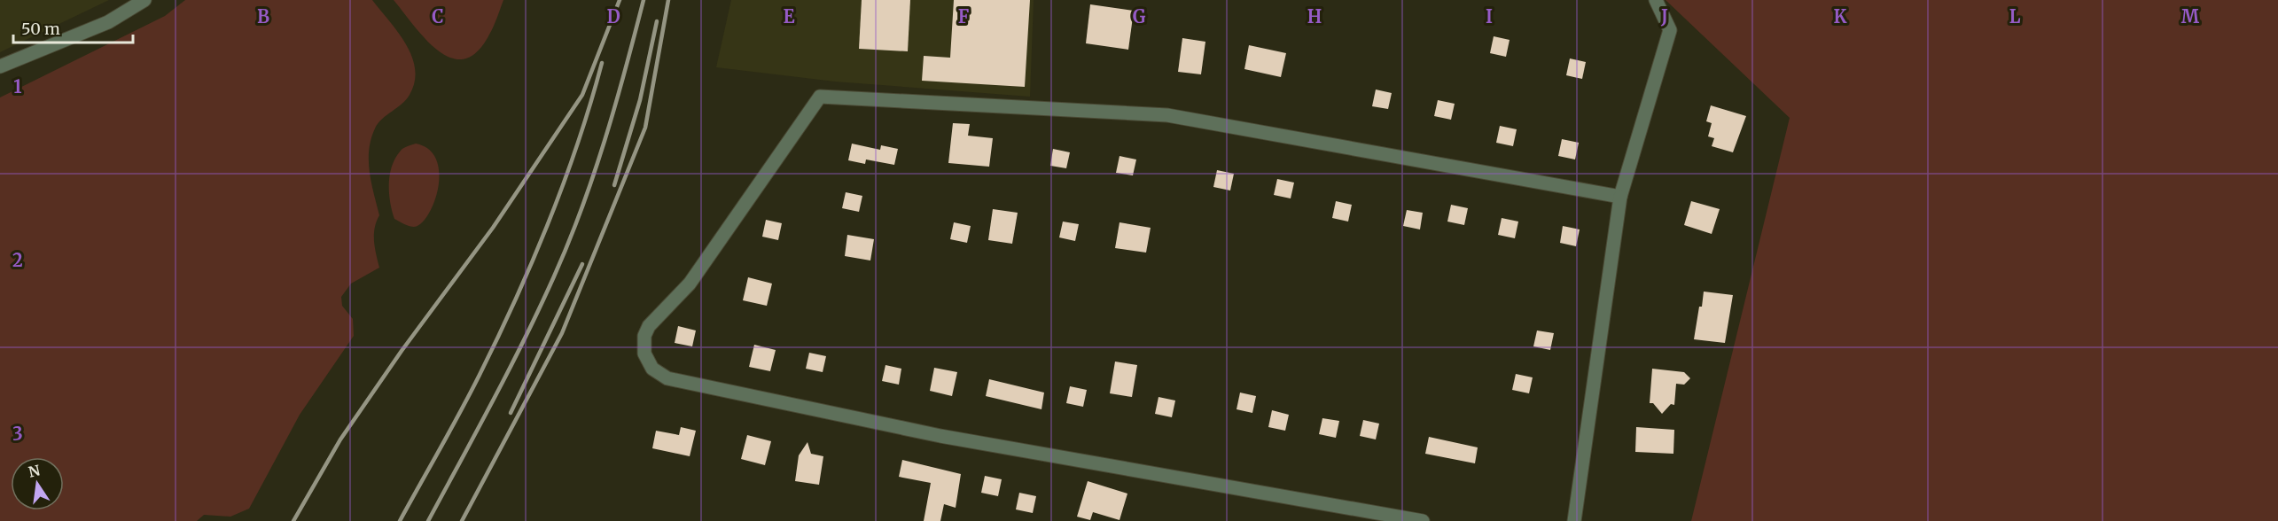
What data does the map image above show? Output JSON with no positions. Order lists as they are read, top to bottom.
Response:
{
  "scale_bar": "50 m",
  "north": "top",
  "grid": {
    "columns": [
      "B",
      "C",
      "D",
      "E",
      "F",
      "G",
      "H",
      "I",
      "J",
      "K",
      "L",
      "M"
    ],
    "rows": ["1", "2", "3"]
  }
}
